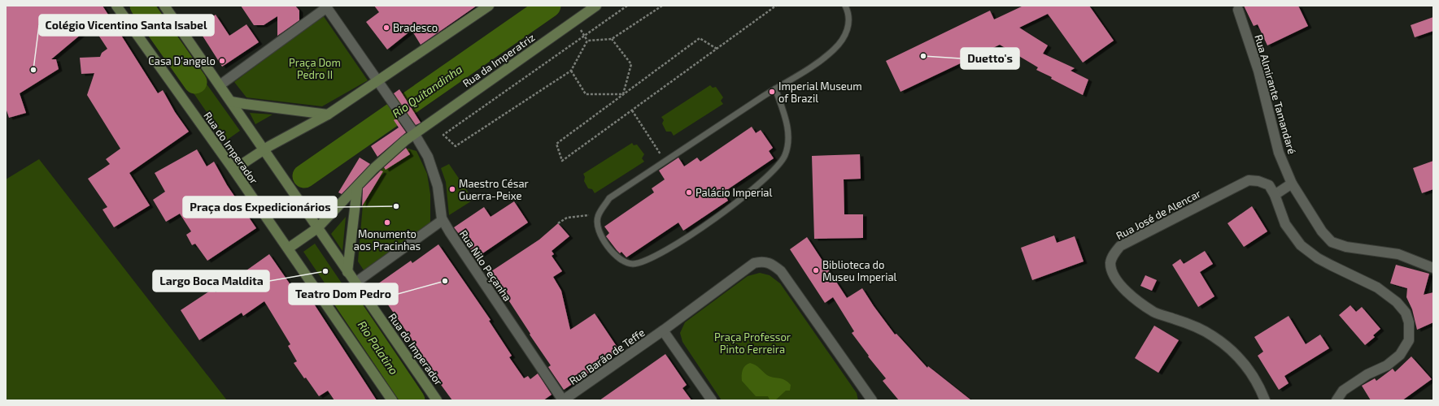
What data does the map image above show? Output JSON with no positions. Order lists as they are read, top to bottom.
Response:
{
  "streets": {
    "main road": ["Rua da Imperatriz", "Rua do Imperador"],
    "street": [
      "Rua Almirante Tamandaré",
      "Rua José de Alencar",
      "Rua Nilo Peçanha",
      "Rua Barão de Teffe"
    ]
  },
  "crossings": [
    ["Rua da Imperatriz", "Rua do Imperador"],
    ["Rua da Imperatriz", "Rua Nilo Peçanha"],
    ["Rua Nilo Peçanha", "Rua Barão de Teffe"]
  ],
  "water": ["Rio Quitandinha", "Rio Palatino"],
  "parks": ["Praça Dom Pedro II", "Praça Professor Pinto Ferreira"],
  "places": [
    "Bradesco",
    "Duetto's",
    "Casa D'angelo",
    "Colégio Vicentino Santa Isabel",
    "Imperial Museum of Brazil",
    "Maestro César Guerra-Peixe",
    "Palácio Imperial",
    "Praça dos Expedicionários",
    "Monumento aos Pracinhas",
    "Biblioteca do Museu Imperial",
    "Largo Boca Maldita",
    "Teatro Dom Pedro"
  ]
}
